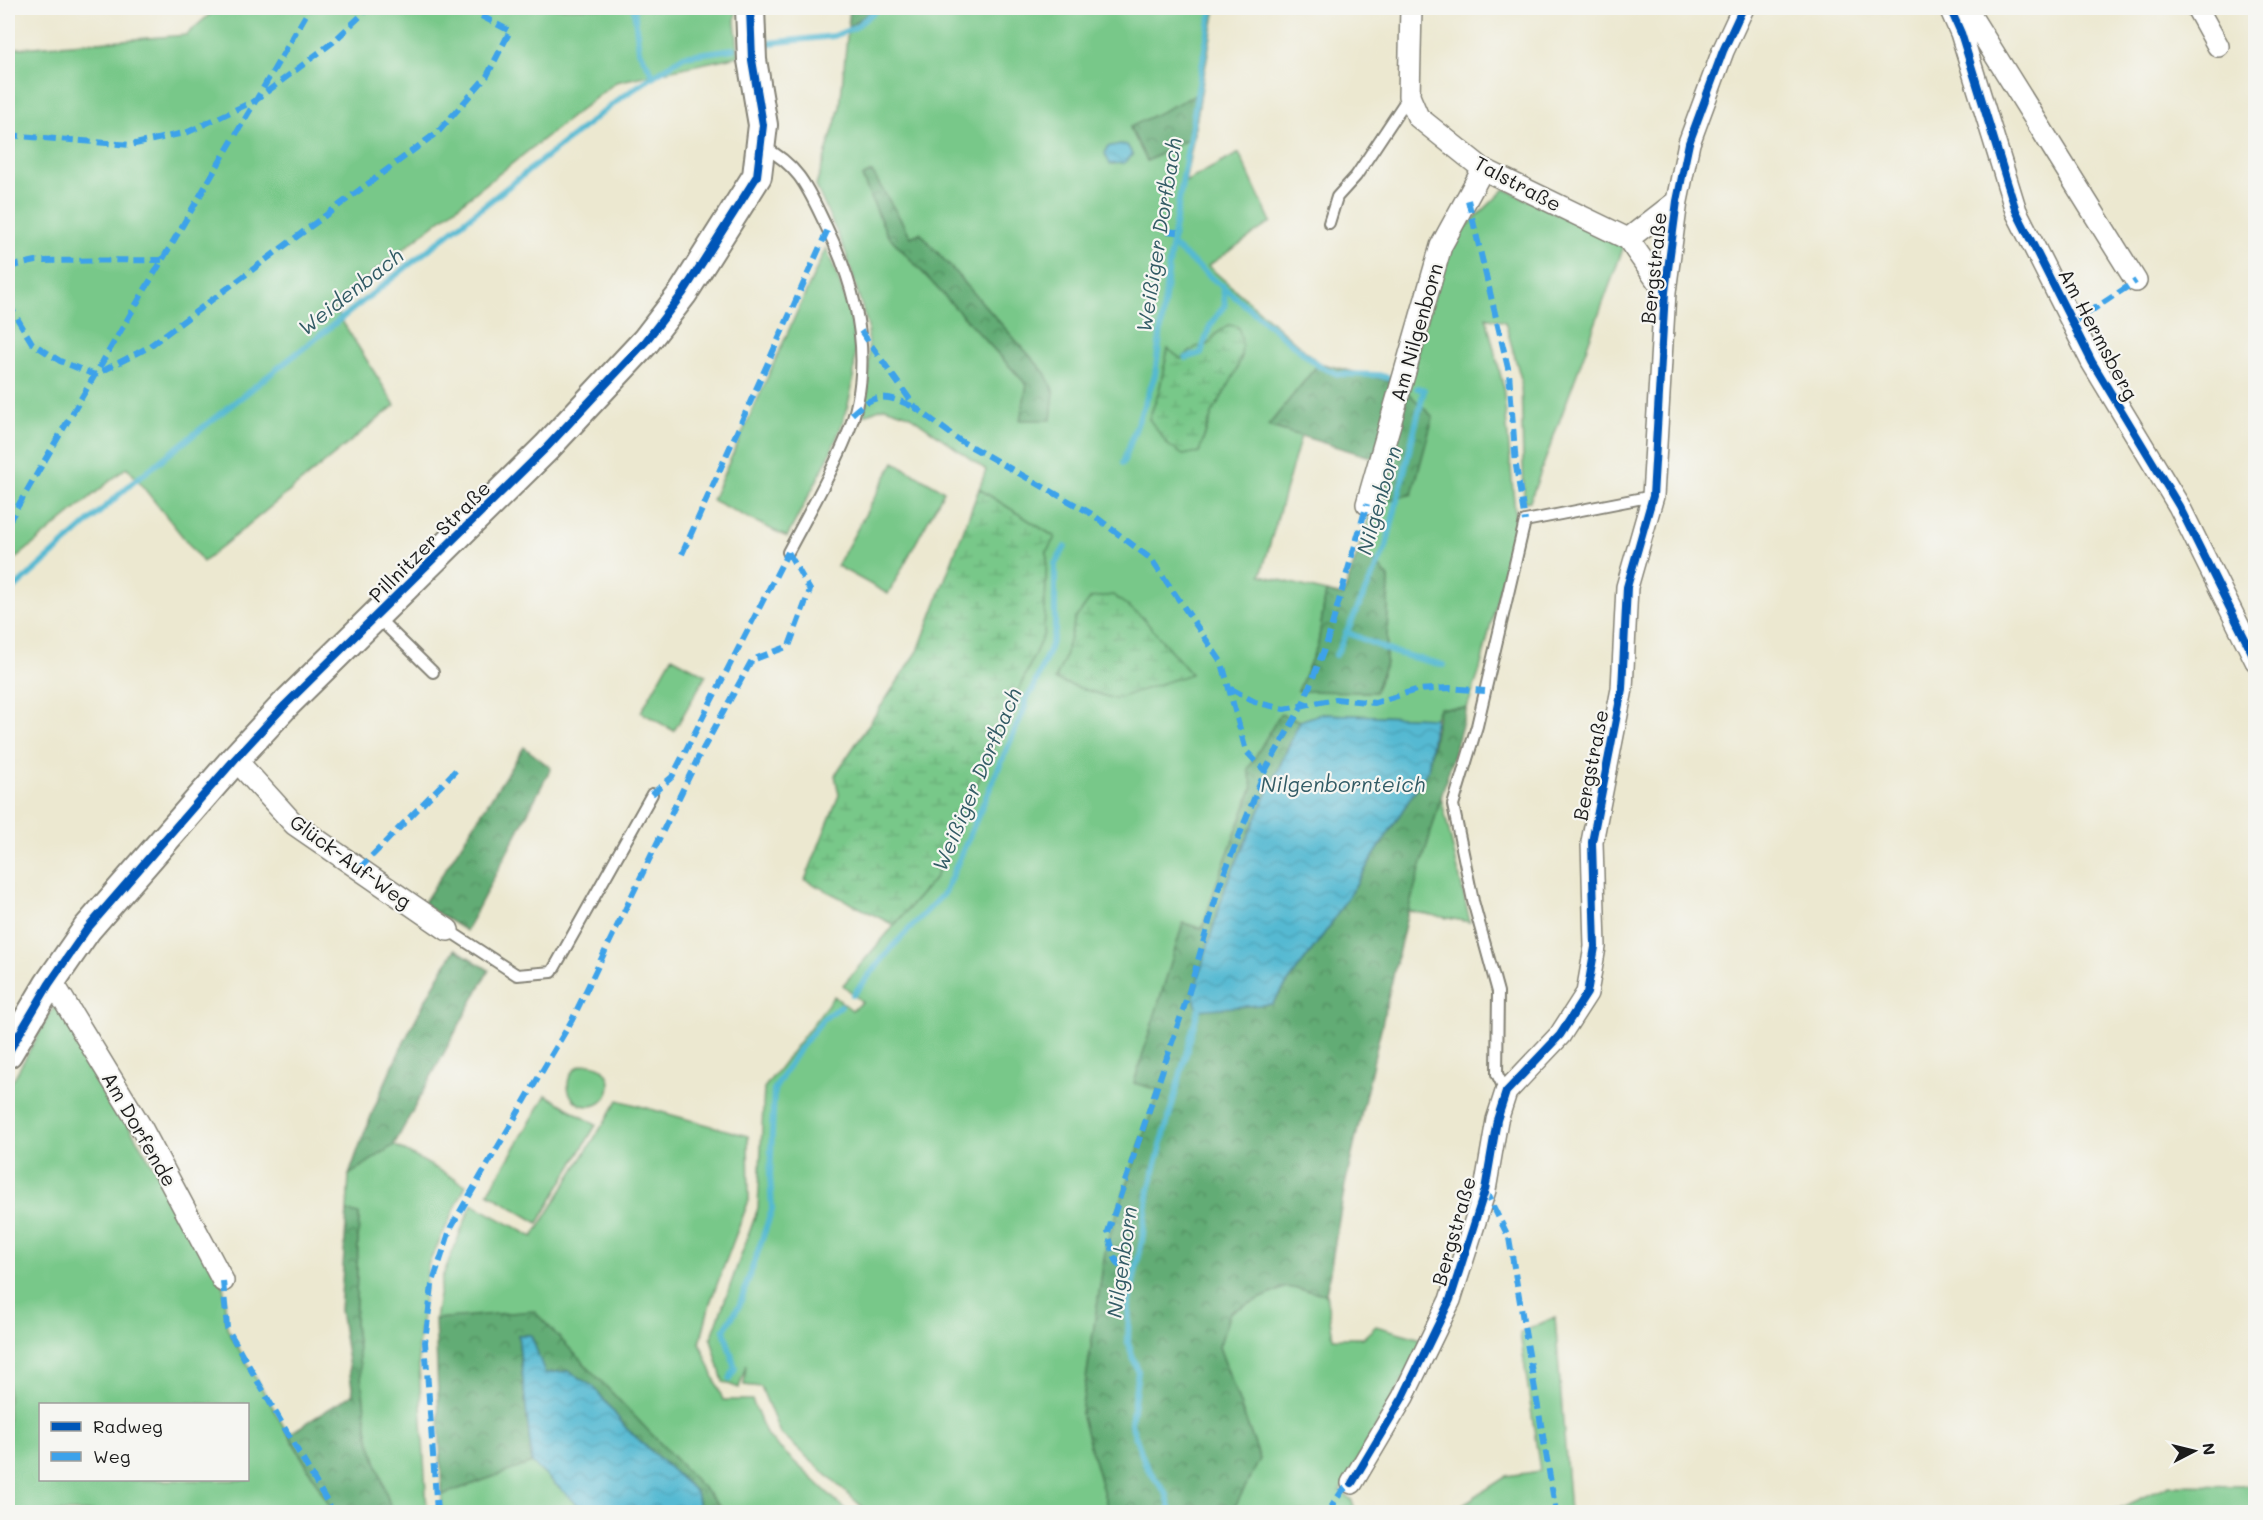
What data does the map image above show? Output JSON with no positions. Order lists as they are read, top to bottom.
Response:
{
  "streets": {
    "street": [
      "Talstraße",
      "Bergstraße",
      "Am Nilgenborn",
      "Am Hermsberg",
      "Pillnitzer Straße",
      "Glück-Auf-Weg",
      "Am Dorfende"
    ]
  },
  "crossings": [
    ["Talstraße", "Bergstraße"],
    ["Talstraße", "Am Nilgenborn"],
    ["Pillnitzer Straße", "Glück-Auf-Weg"],
    ["Pillnitzer Straße", "Am Dorfende"]
  ],
  "water": [
    "Weißiger Dorfbach",
    "Weidenbach",
    "Nilgenborn",
    "Nilgenbornteich"
  ],
  "legend": ["Radweg", "Weg"],
  "north": "right"
}
